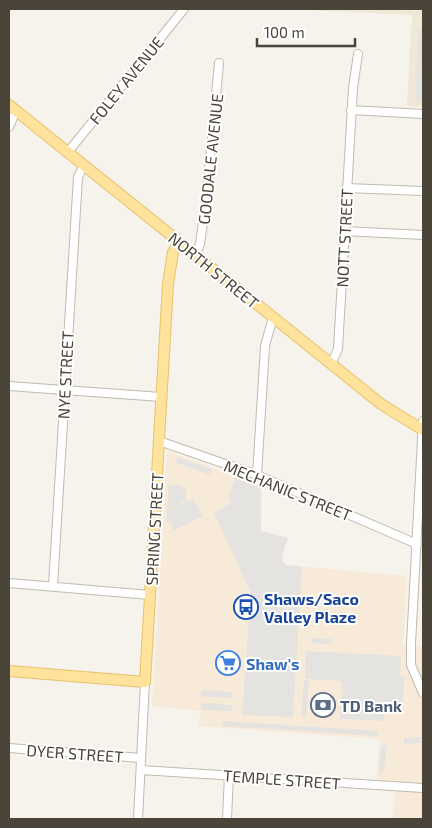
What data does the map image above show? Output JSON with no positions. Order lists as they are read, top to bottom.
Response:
{
  "streets": {
    "main road": ["NORTH STREET", "SPRING STREET"],
    "street": [
      "FOLEY AVENUE",
      "GOODALE AVENUE",
      "NOTT STREET",
      "NYE STREET",
      "MECHANIC STREET",
      "DYER STREET",
      "TEMPLE STREET"
    ]
  },
  "crossings": [
    ["FOLEY AVENUE", "NORTH STREET"],
    ["GOODALE AVENUE", "NORTH STREET"],
    ["NOTT STREET", "NORTH STREET"],
    ["NORTH STREET", "NYE STREET"],
    ["NORTH STREET", "SPRING STREET"],
    ["MECHANIC STREET", "SPRING STREET"],
    ["SPRING STREET", "DYER STREET"],
    ["SPRING STREET", "TEMPLE STREET"]
  ],
  "places": {
    "bus stop": ["Shaws/Saco Valley Plaze"],
    "supermarket": ["Shaw's"],
    "bank": ["TD Bank"]
  },
  "scale_bar": "100 m"
}
